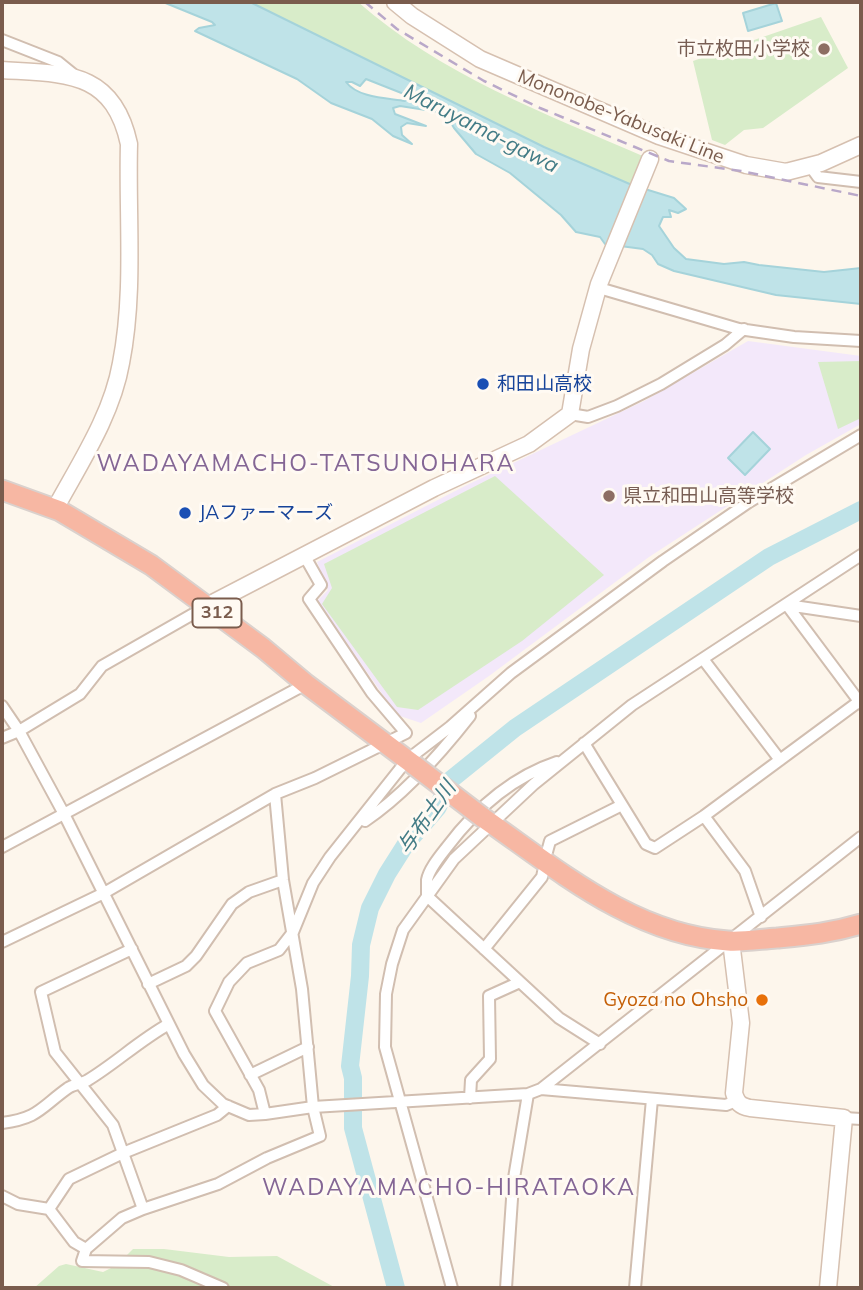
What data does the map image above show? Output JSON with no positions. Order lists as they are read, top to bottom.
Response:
{
  "streets": {
    "highway": ["312"],
    "street": ["Mononobe-Yabusaki Line"]
  },
  "districts": ["WADAYAMACHO-TATSUNOHARA", "WADAYAMACHO-HIRATAOKA"],
  "water": ["Maruyama-gawa", "与布土川"],
  "places": [
    "市立枚田小学校",
    "和田山高校",
    "県立和田山高等学校",
    "JAファーマーズ",
    "Gyoza no Ohsho"
  ]
}
